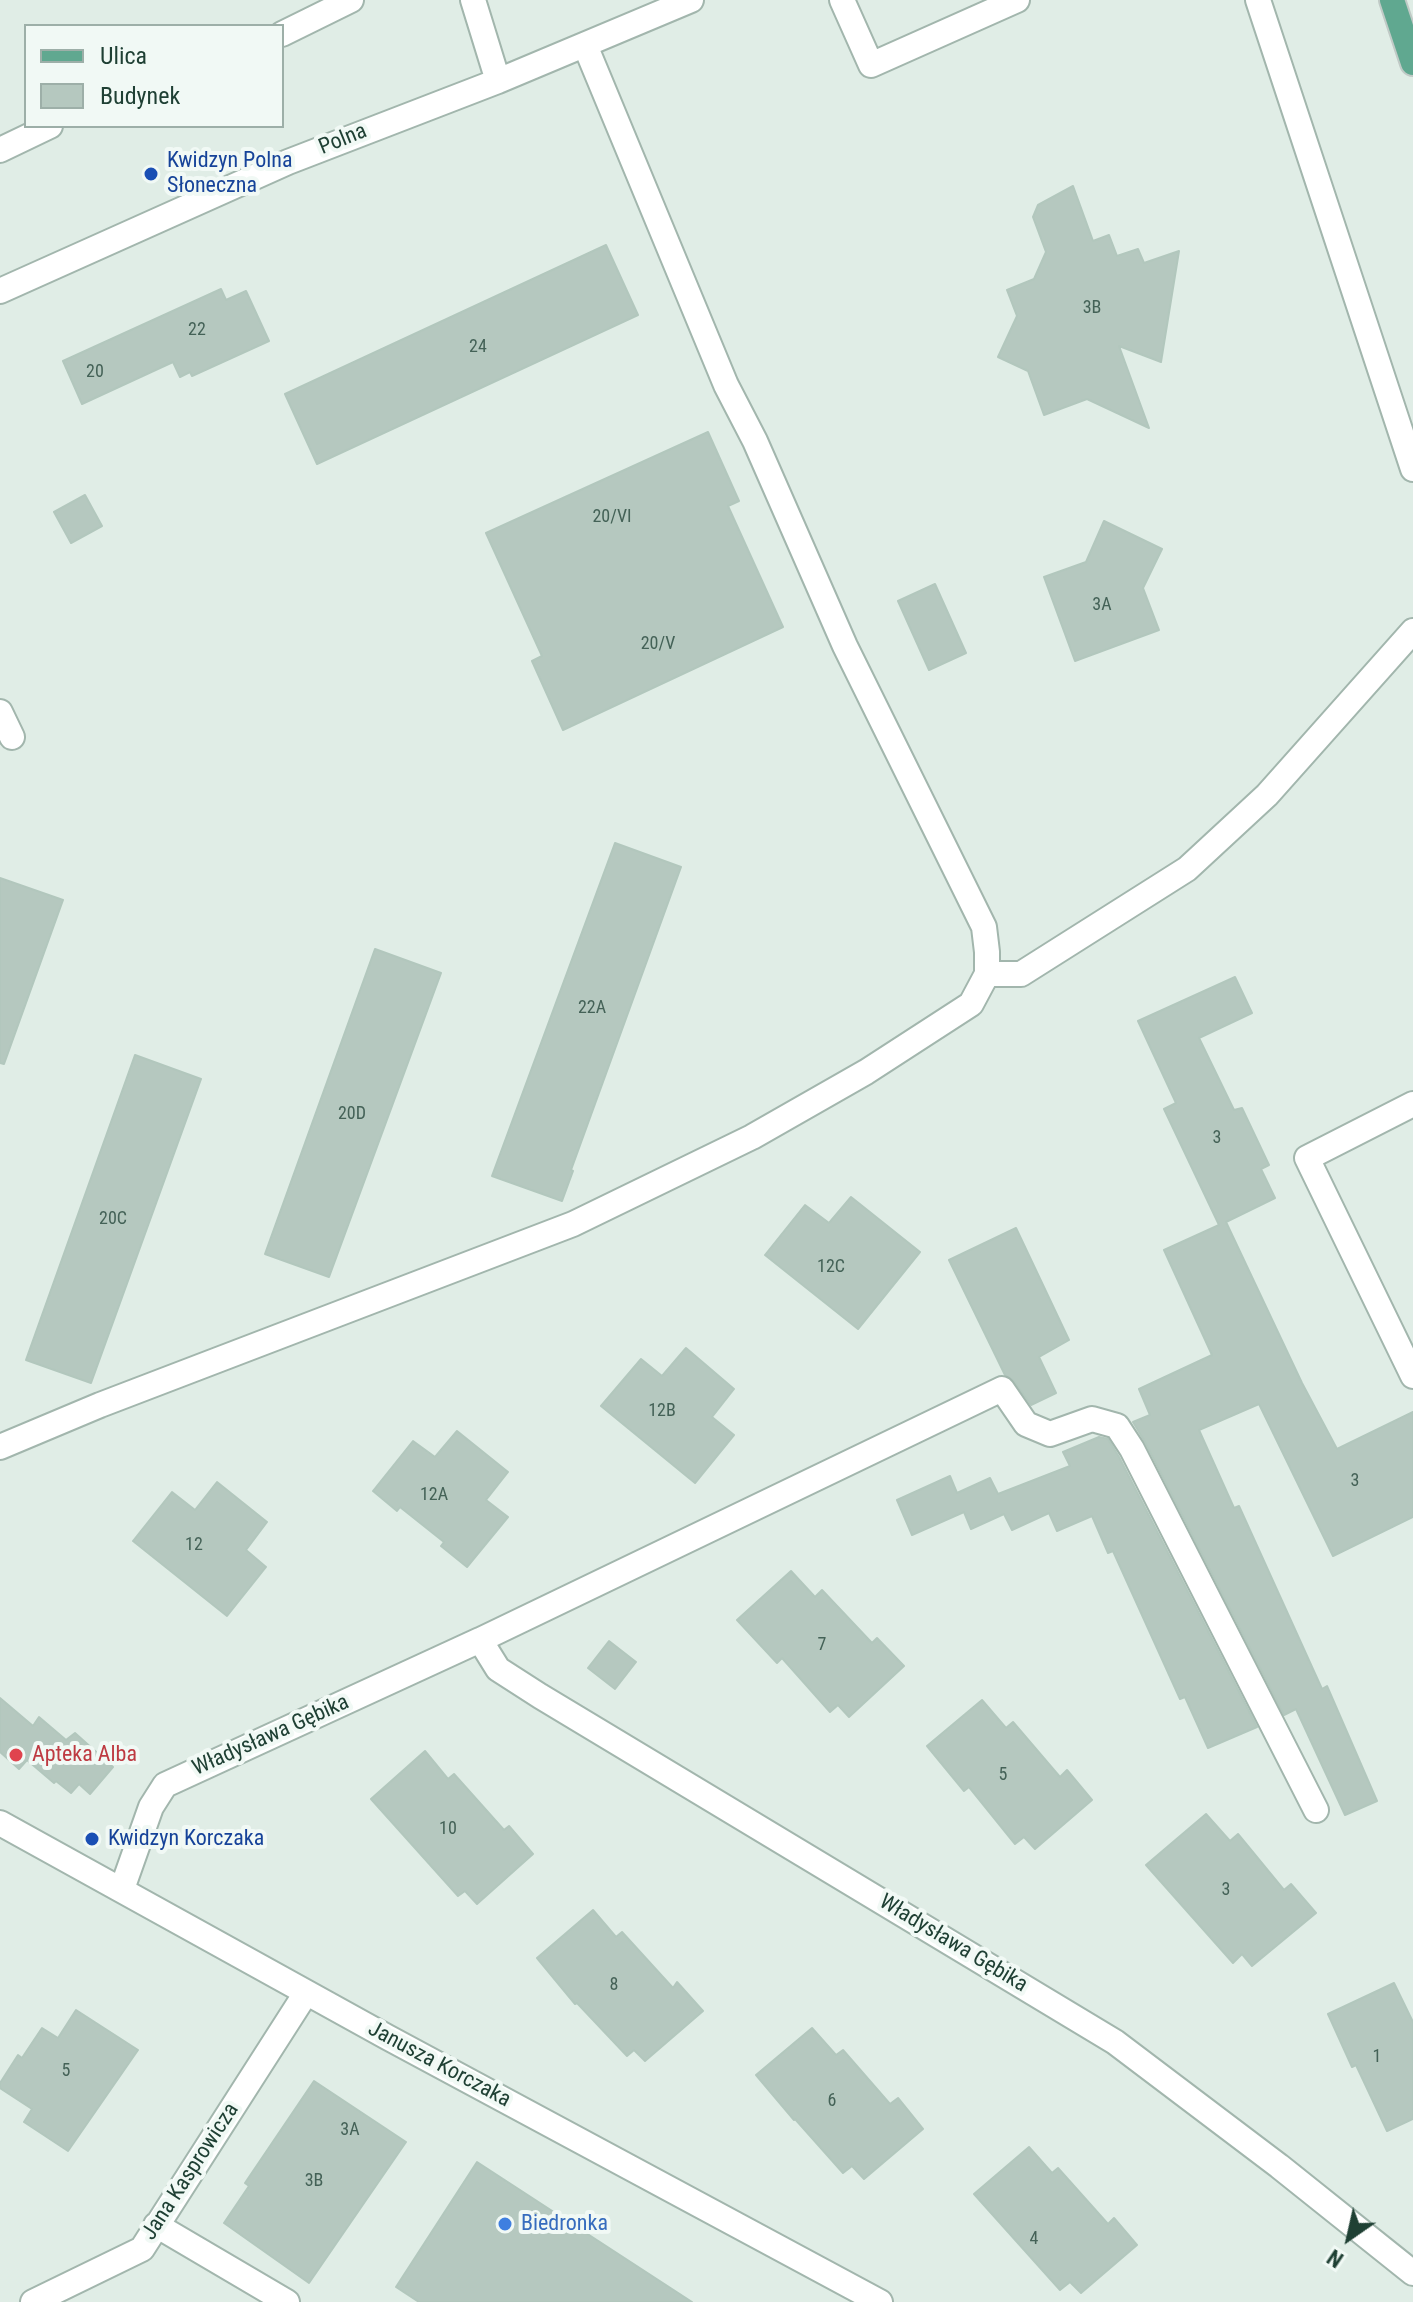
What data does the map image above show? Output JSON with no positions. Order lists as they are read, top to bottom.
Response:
{
  "streets": {
    "street": [
      "Polna",
      "Władysława Gębika",
      "Janusza Korczaka",
      "Jana Kasprowicza"
    ]
  },
  "crossings": [
    ["Władysława Gębika", "Janusza Korczaka"],
    ["Janusza Korczaka", "Jana Kasprowicza"]
  ],
  "places": [
    "Kwidzyn Polna Słoneczna",
    "Apteka Alba",
    "Kwidzyn Korczaka",
    "Biedronka"
  ],
  "house_numbers": [
    "3B",
    "22",
    "24",
    "20",
    "20/VI",
    "3A",
    "20/V",
    "22A",
    "20D",
    "3",
    "20C",
    "12C",
    "12B",
    "3",
    "12A",
    "12",
    "7",
    "5",
    "10",
    "3",
    "8",
    "1",
    "5",
    "6",
    "3A",
    "3B",
    "4"
  ],
  "legend": ["Ulica", "Budynek"],
  "north": "bottom left"
}
